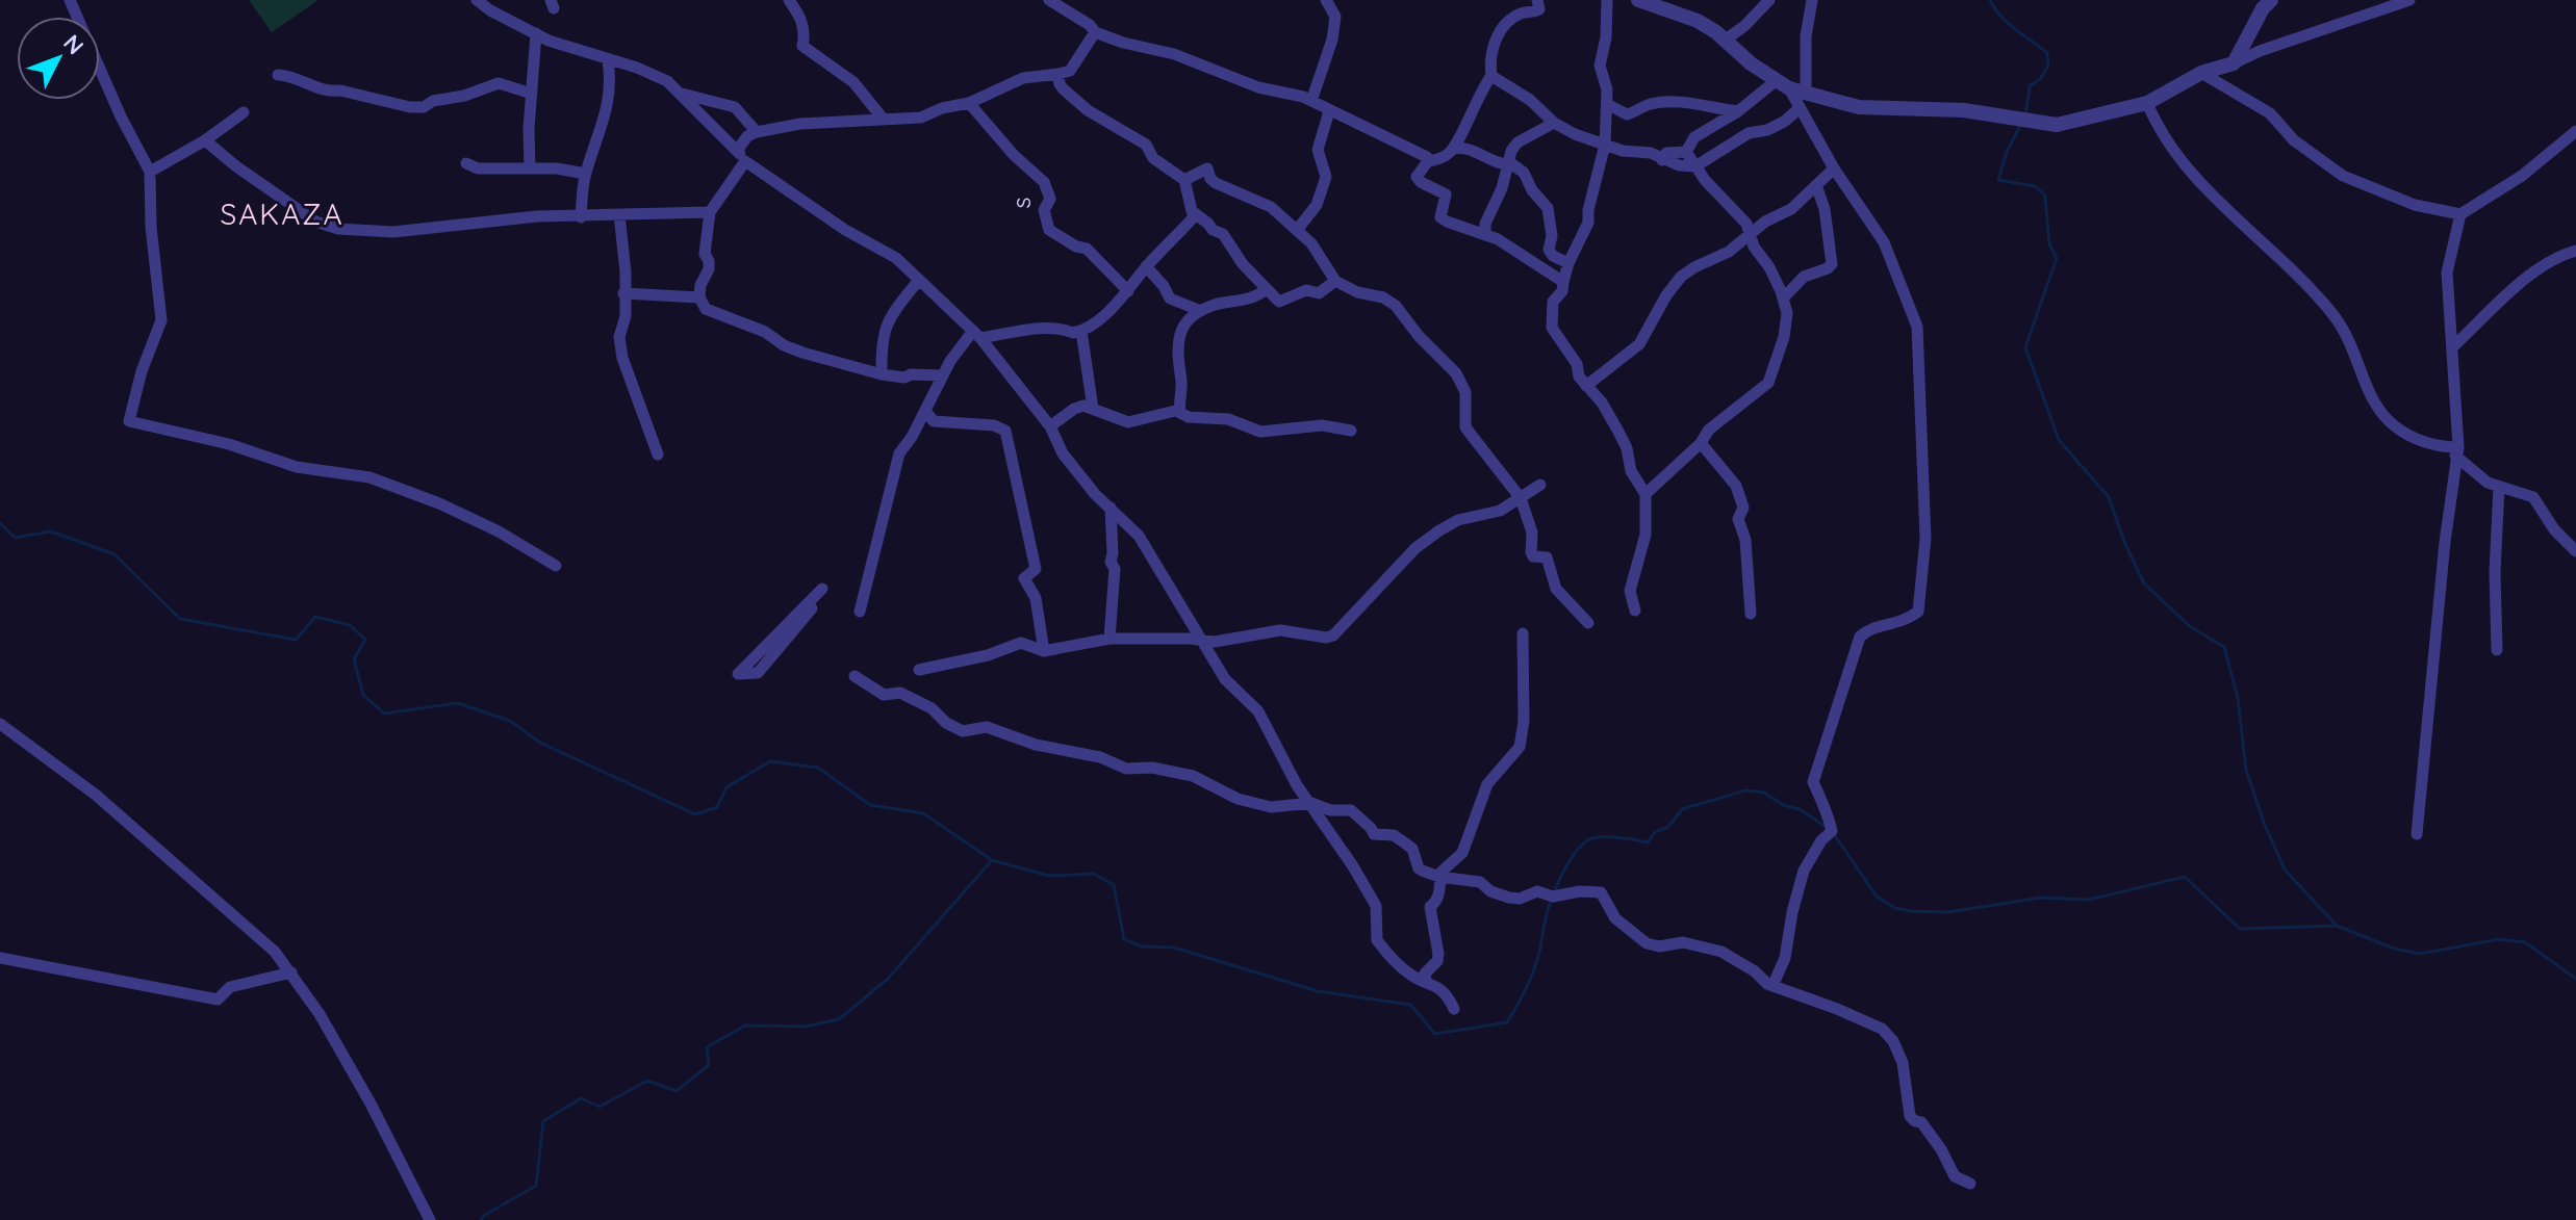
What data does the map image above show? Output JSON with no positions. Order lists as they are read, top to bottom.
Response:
{
  "streets": {
    "street": ["s"]
  },
  "districts": ["SAKAZA"],
  "north": "top right"
}
